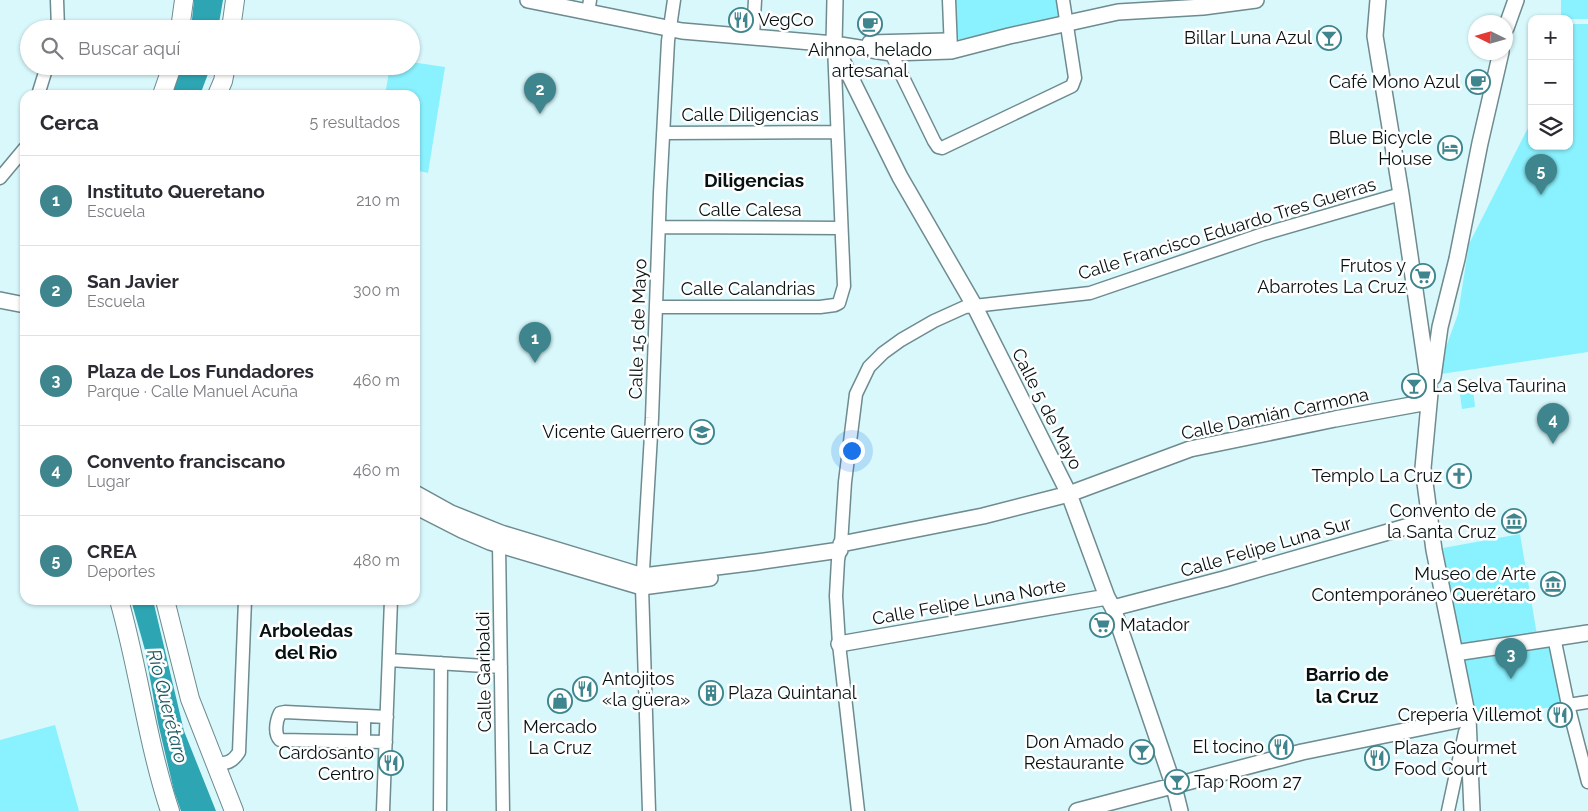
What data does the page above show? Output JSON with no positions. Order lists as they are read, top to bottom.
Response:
{
  "streets": {
    "street": [
      "Calle Diligencias",
      "Calle Calesa",
      "Calle Francisco Eduardo Tres Guerras",
      "Calle Calandrias",
      "Calle 15 de Mayo",
      "Calle 5 de Mayo",
      "Calle Damián Carmona",
      "Calle Felipe Luna Sur",
      "Calle Felipe Luna Norte",
      "Calle Garibaldi"
    ]
  },
  "crossings": [
    ["Calle Diligencias", "Calle 15 de Mayo"],
    ["Calle Calesa", "Calle Calandrias"],
    ["Calle Calesa", "Calle 15 de Mayo"],
    ["Calle Francisco Eduardo Tres Guerras", "Calle 5 de Mayo"],
    ["Calle Francisco Eduardo Tres Guerras", "Calle Damián Carmona"],
    ["Calle Francisco Eduardo Tres Guerras", "Calle Felipe Luna Norte"],
    ["Calle Calandrias", "Calle 15 de Mayo"],
    ["Calle 15 de Mayo", "Calle Damián Carmona"],
    ["Calle 5 de Mayo", "Calle Damián Carmona"],
    ["Calle 5 de Mayo", "Calle Felipe Luna Sur"],
    ["Calle 5 de Mayo", "Calle Felipe Luna Norte"],
    ["Calle Damián Carmona", "Calle Garibaldi"],
    ["Calle Felipe Luna Sur", "Calle Felipe Luna Norte"]
  ],
  "districts": ["Diligencias", "Arboledas del Rio", "Barrio de la Cruz"],
  "water": ["Río Querétaro"],
  "places": {
    "restaurant": [
      "VegCo",
      "Antojitos «la güera»",
      "Crepería Villemot",
      "El tocino",
      "Plaza Gourmet Food Court",
      "Cardosanto Centro"
    ],
    "cafe": ["Aihnoa, helado artesanal", "Café Mono Azul"],
    "bar": [
      "Billar Luna Azul",
      "La Selva Taurina",
      "Don Amado Restaurante",
      "Tap Room 27"
    ],
    "hotel": ["Blue Bicycle House"],
    "supermarket": ["Frutos y Abarrotes La Cruz", "Matador"],
    "school or university": ["Vicente Guerrero"],
    "church": ["Templo La Cruz"],
    "museum": ["Convento de la Santa Cruz", "Museo de Arte Contemporáneo Querétaro"],
    "building": ["Plaza Quintanal"],
    "shop": ["Mercado La Cruz"]
  },
  "north": "left",
  "page": {
    "map_buttons": ["+", "−"],
    "search": "Buscar aquí",
    "pins": [
      "2",
      "5",
      "1",
      "4",
      "3"
    ],
    "heading": ["Cerca", "5 resultados"],
    "list": [
      {
        "mark": "1",
        "name": "Instituto Queretano",
        "note": "Escuela",
        "value": "210 m"
      },
      {
        "mark": "2",
        "name": "San Javier",
        "note": "Escuela",
        "value": "300 m"
      },
      {
        "mark": "3",
        "name": "Plaza de Los Fundadores",
        "note": "Parque · Calle Manuel Acuña",
        "value": "460 m"
      },
      {
        "mark": "4",
        "name": "Convento franciscano",
        "note": "Lugar",
        "value": "460 m"
      },
      {
        "mark": "5",
        "name": "CREA",
        "note": "Deportes",
        "value": "480 m"
      }
    ]
  }
}
